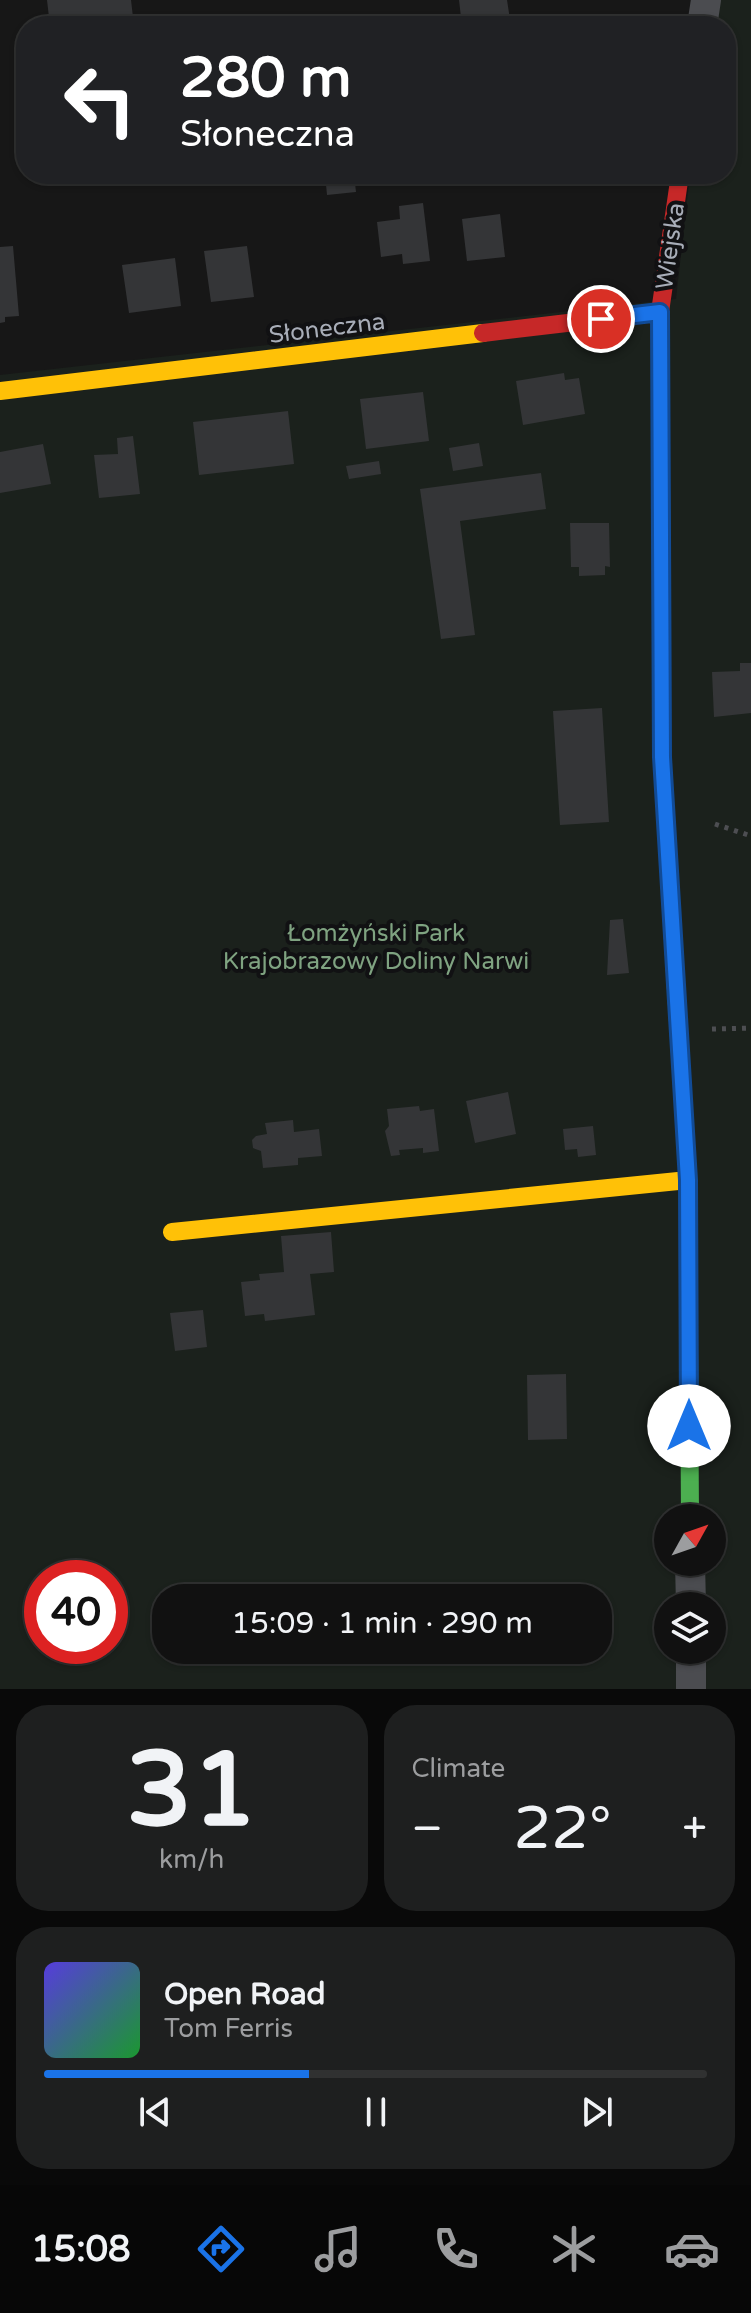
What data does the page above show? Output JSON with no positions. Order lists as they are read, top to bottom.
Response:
{
  "streets": {
    "street": ["Wiejska", "Słoneczna"]
  },
  "crossings": [
    ["Wiejska", "Słoneczna"]
  ],
  "parks": ["Łomżyński Park Krajobrazowy Doliny Narwi"],
  "north": "top right",
  "page": {
    "turn": ["280 m", "Słoneczna"],
    "limit": "40",
    "trip": "15:09 · 1 min · 290 m",
    "tile": [
      ["31", "km/h"],
      "Climate"
    ],
    "heat": ["−", "22°", "+"],
    "song": ["Open Road", "Tom Ferris"],
    "tabs": "15:08"
  }
}
